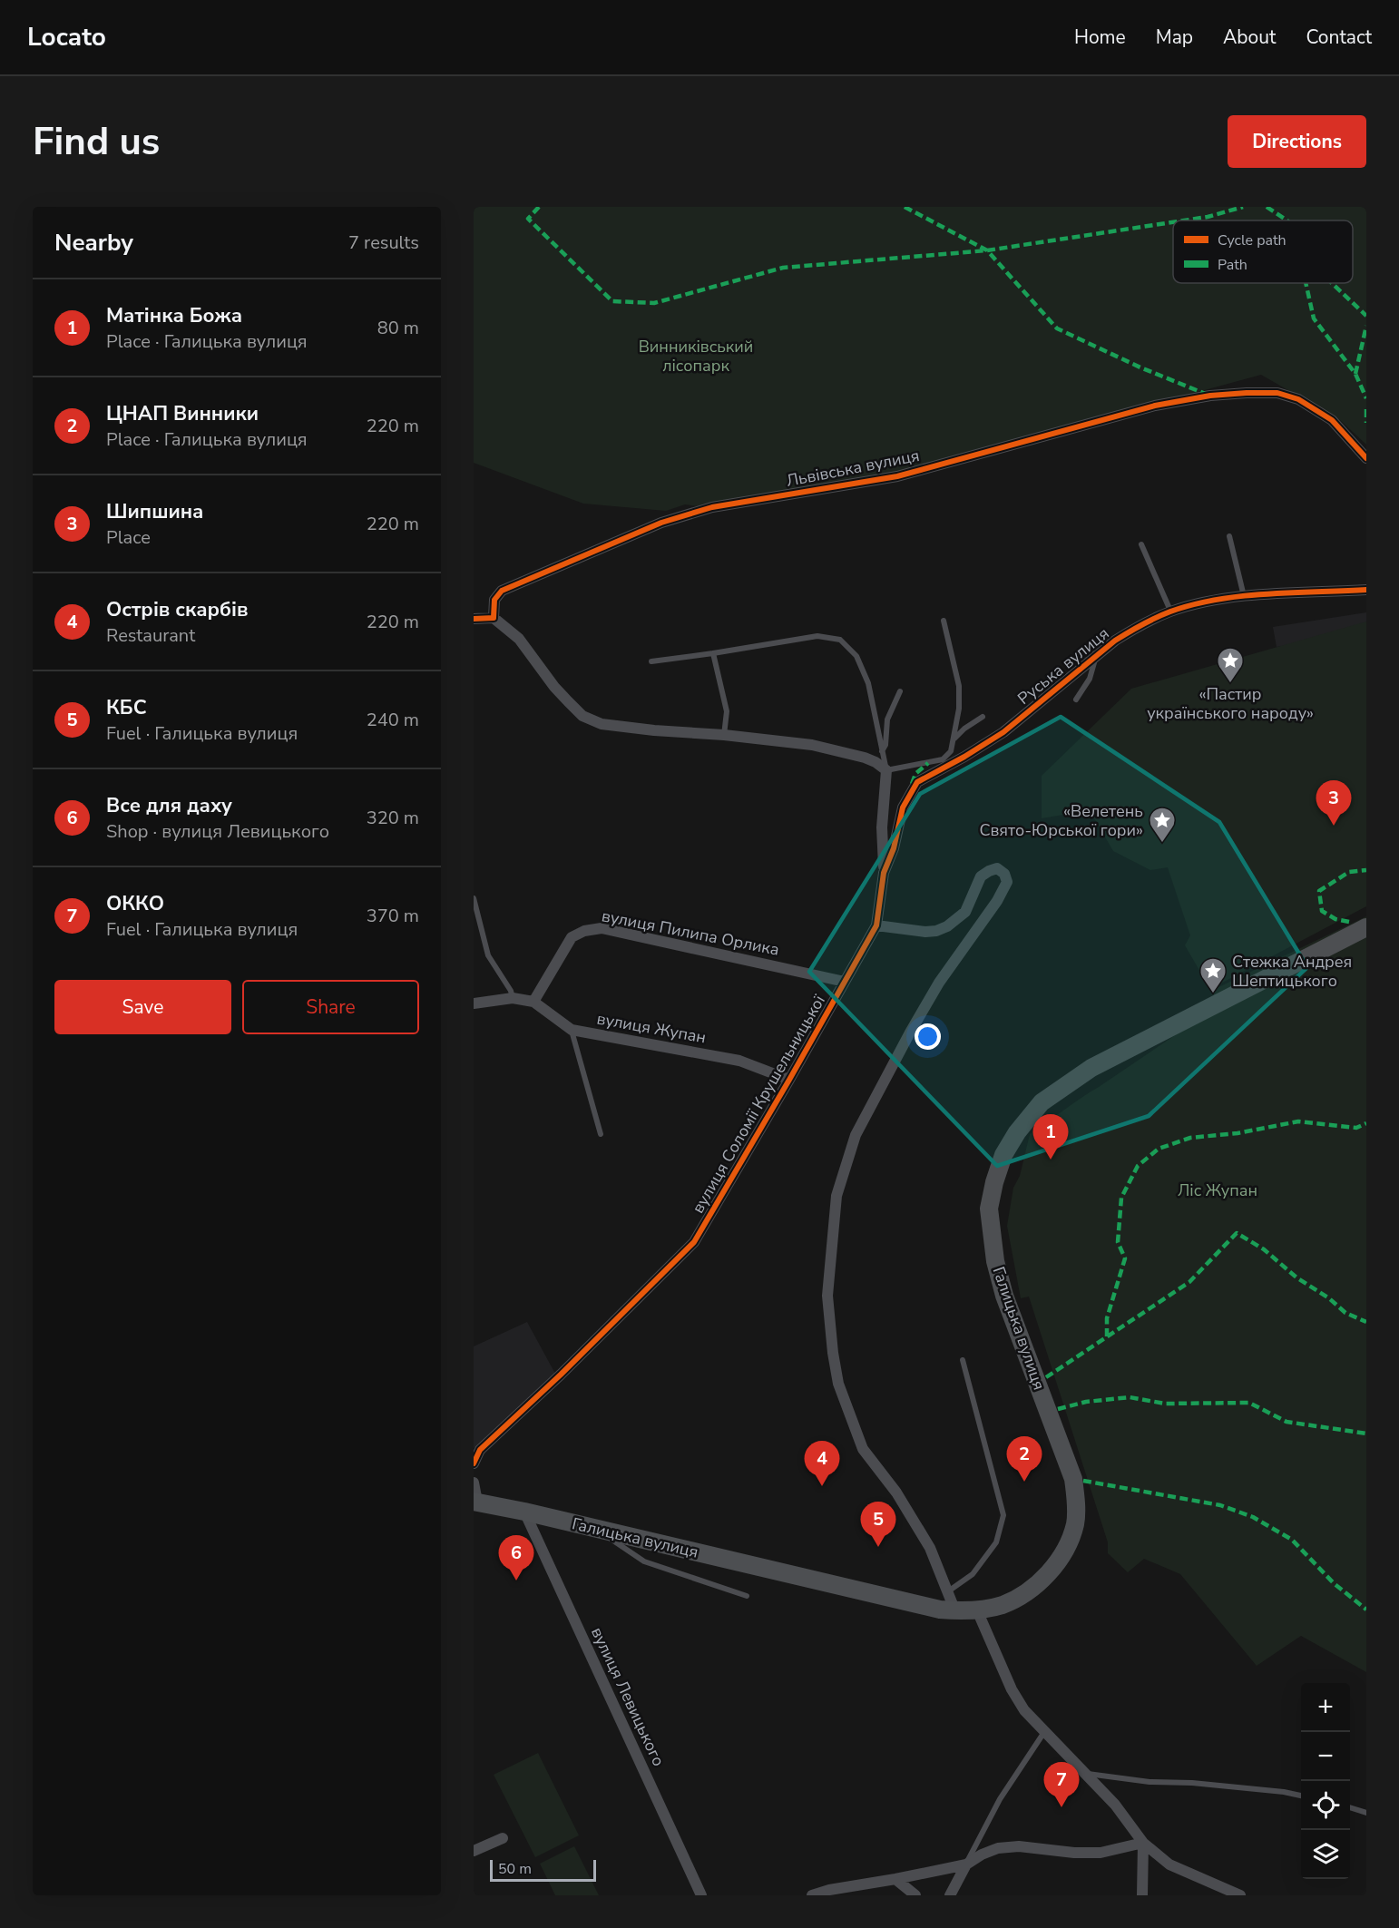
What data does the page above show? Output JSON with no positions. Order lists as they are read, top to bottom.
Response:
{
  "streets": {
    "main road": ["Галицька вулиця"],
    "street": [
      "Львівська вулиця",
      "Руська вулиця",
      "вулиця Пилипа Орлика",
      "вулиця Жупан",
      "вулиця Соломії Крушельницької",
      "вулиця Левицького"
    ]
  },
  "crossings": [
    ["Руська вулиця", "вулиця Соломії Крушельницької"],
    ["вулиця Пилипа Орлика", "вулиця Жупан"],
    ["вулиця Пилипа Орлика", "вулиця Соломії Крушельницької"],
    ["вулиця Жупан", "вулиця Соломії Крушельницької"],
    ["Галицька вулиця", "вулиця Левицького"]
  ],
  "parks": ["Винниківський лісопарк", "Ліс Жупан"],
  "places": {
    "place": ["«Пастир українського народу»", "«Велетень Свято-Юрської гори»", "Стежка Андрея Шептицького"]
  },
  "legend": ["Cycle path", "Path"],
  "scale_bar": "50 m",
  "page": {
    "header": "Locato",
    "nav": [
      "Home",
      "Map",
      "About",
      "Contact"
    ],
    "buttons": [
      "Directions",
      ["Save", "Share"]
    ],
    "title": "Find us",
    "heading": ["Nearby", "7 results"],
    "list": [
      {
        "mark": "1",
        "name": "Матінка Божа",
        "note": "Place · Галицька вулиця",
        "value": "80 m"
      },
      {
        "mark": "2",
        "name": "ЦНАП Винники",
        "note": "Place · Галицька вулиця",
        "value": "220 m"
      },
      {
        "mark": "3",
        "name": "Шипшина",
        "note": "Place",
        "value": "220 m"
      },
      {
        "mark": "4",
        "name": "Острів скарбів",
        "note": "Restaurant",
        "value": "220 m"
      },
      {
        "mark": "5",
        "name": "КБС",
        "note": "Fuel · Галицька вулиця",
        "value": "240 m"
      },
      {
        "mark": "6",
        "name": "Все для даху",
        "note": "Shop · вулиця Левицького",
        "value": "320 m"
      },
      {
        "mark": "7",
        "name": "ОККО",
        "note": "Fuel · Галицька вулиця",
        "value": "370 m"
      }
    ],
    "pins": [
      "3",
      "1",
      "2",
      "4",
      "5",
      "6",
      "7"
    ],
    "map_buttons": ["+", "−"],
    "scale": "50 m"
  }
}
